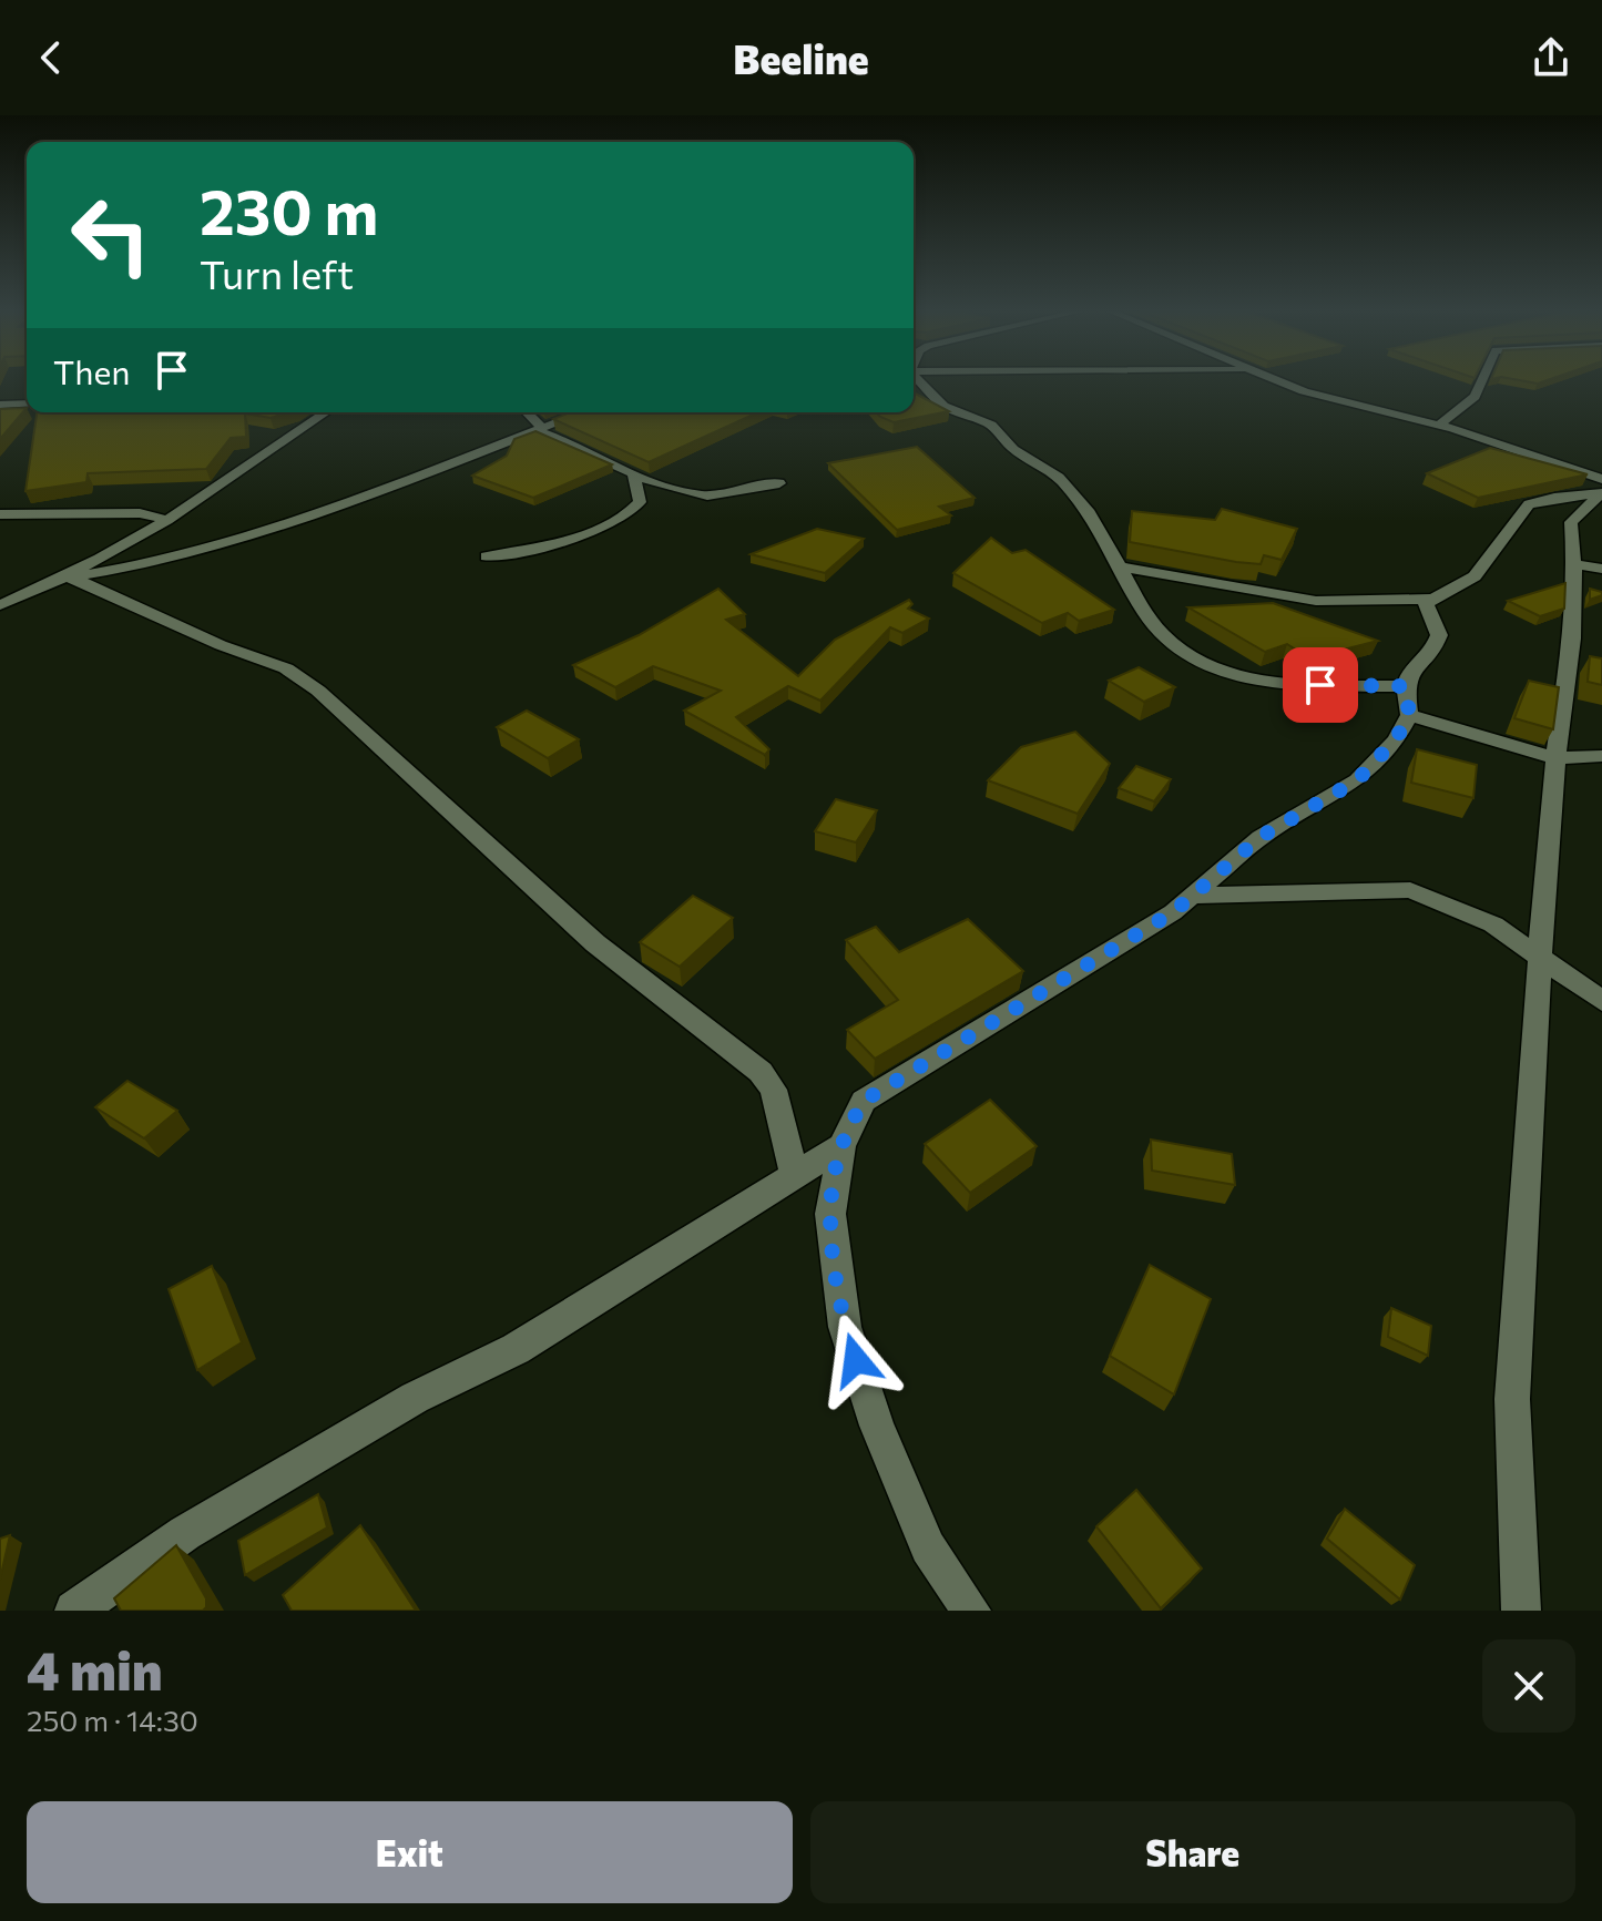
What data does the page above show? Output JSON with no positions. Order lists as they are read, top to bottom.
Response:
{
  "page": {
    "header": "Beeline",
    "turn": ["230 m", "Turn left"],
    "then": "Then",
    "heading": ["4 min", "250 m · 14:30"],
    "buttons": ["Exit", "Share"]
  }
}
